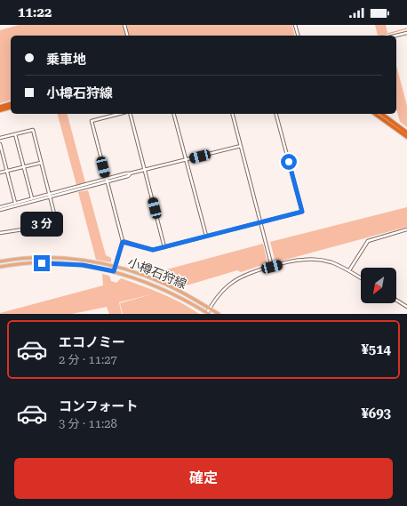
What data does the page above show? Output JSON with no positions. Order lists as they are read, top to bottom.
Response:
{
  "streets": {
    "main road": ["小樽石狩線"]
  },
  "north": "bottom left",
  "page": {
    "status": "11:22",
    "banner": ["乗車地", "小樽石狩線"],
    "bubble": "3 分",
    "list": [
      {
        "name": "エコノミー",
        "note": "2 分 · 11:27",
        "value": "¥514"
      },
      {
        "name": "コンフォート",
        "note": "3 分 · 11:28",
        "value": "¥693"
      }
    ],
    "buttons": "確定"
  }
}
